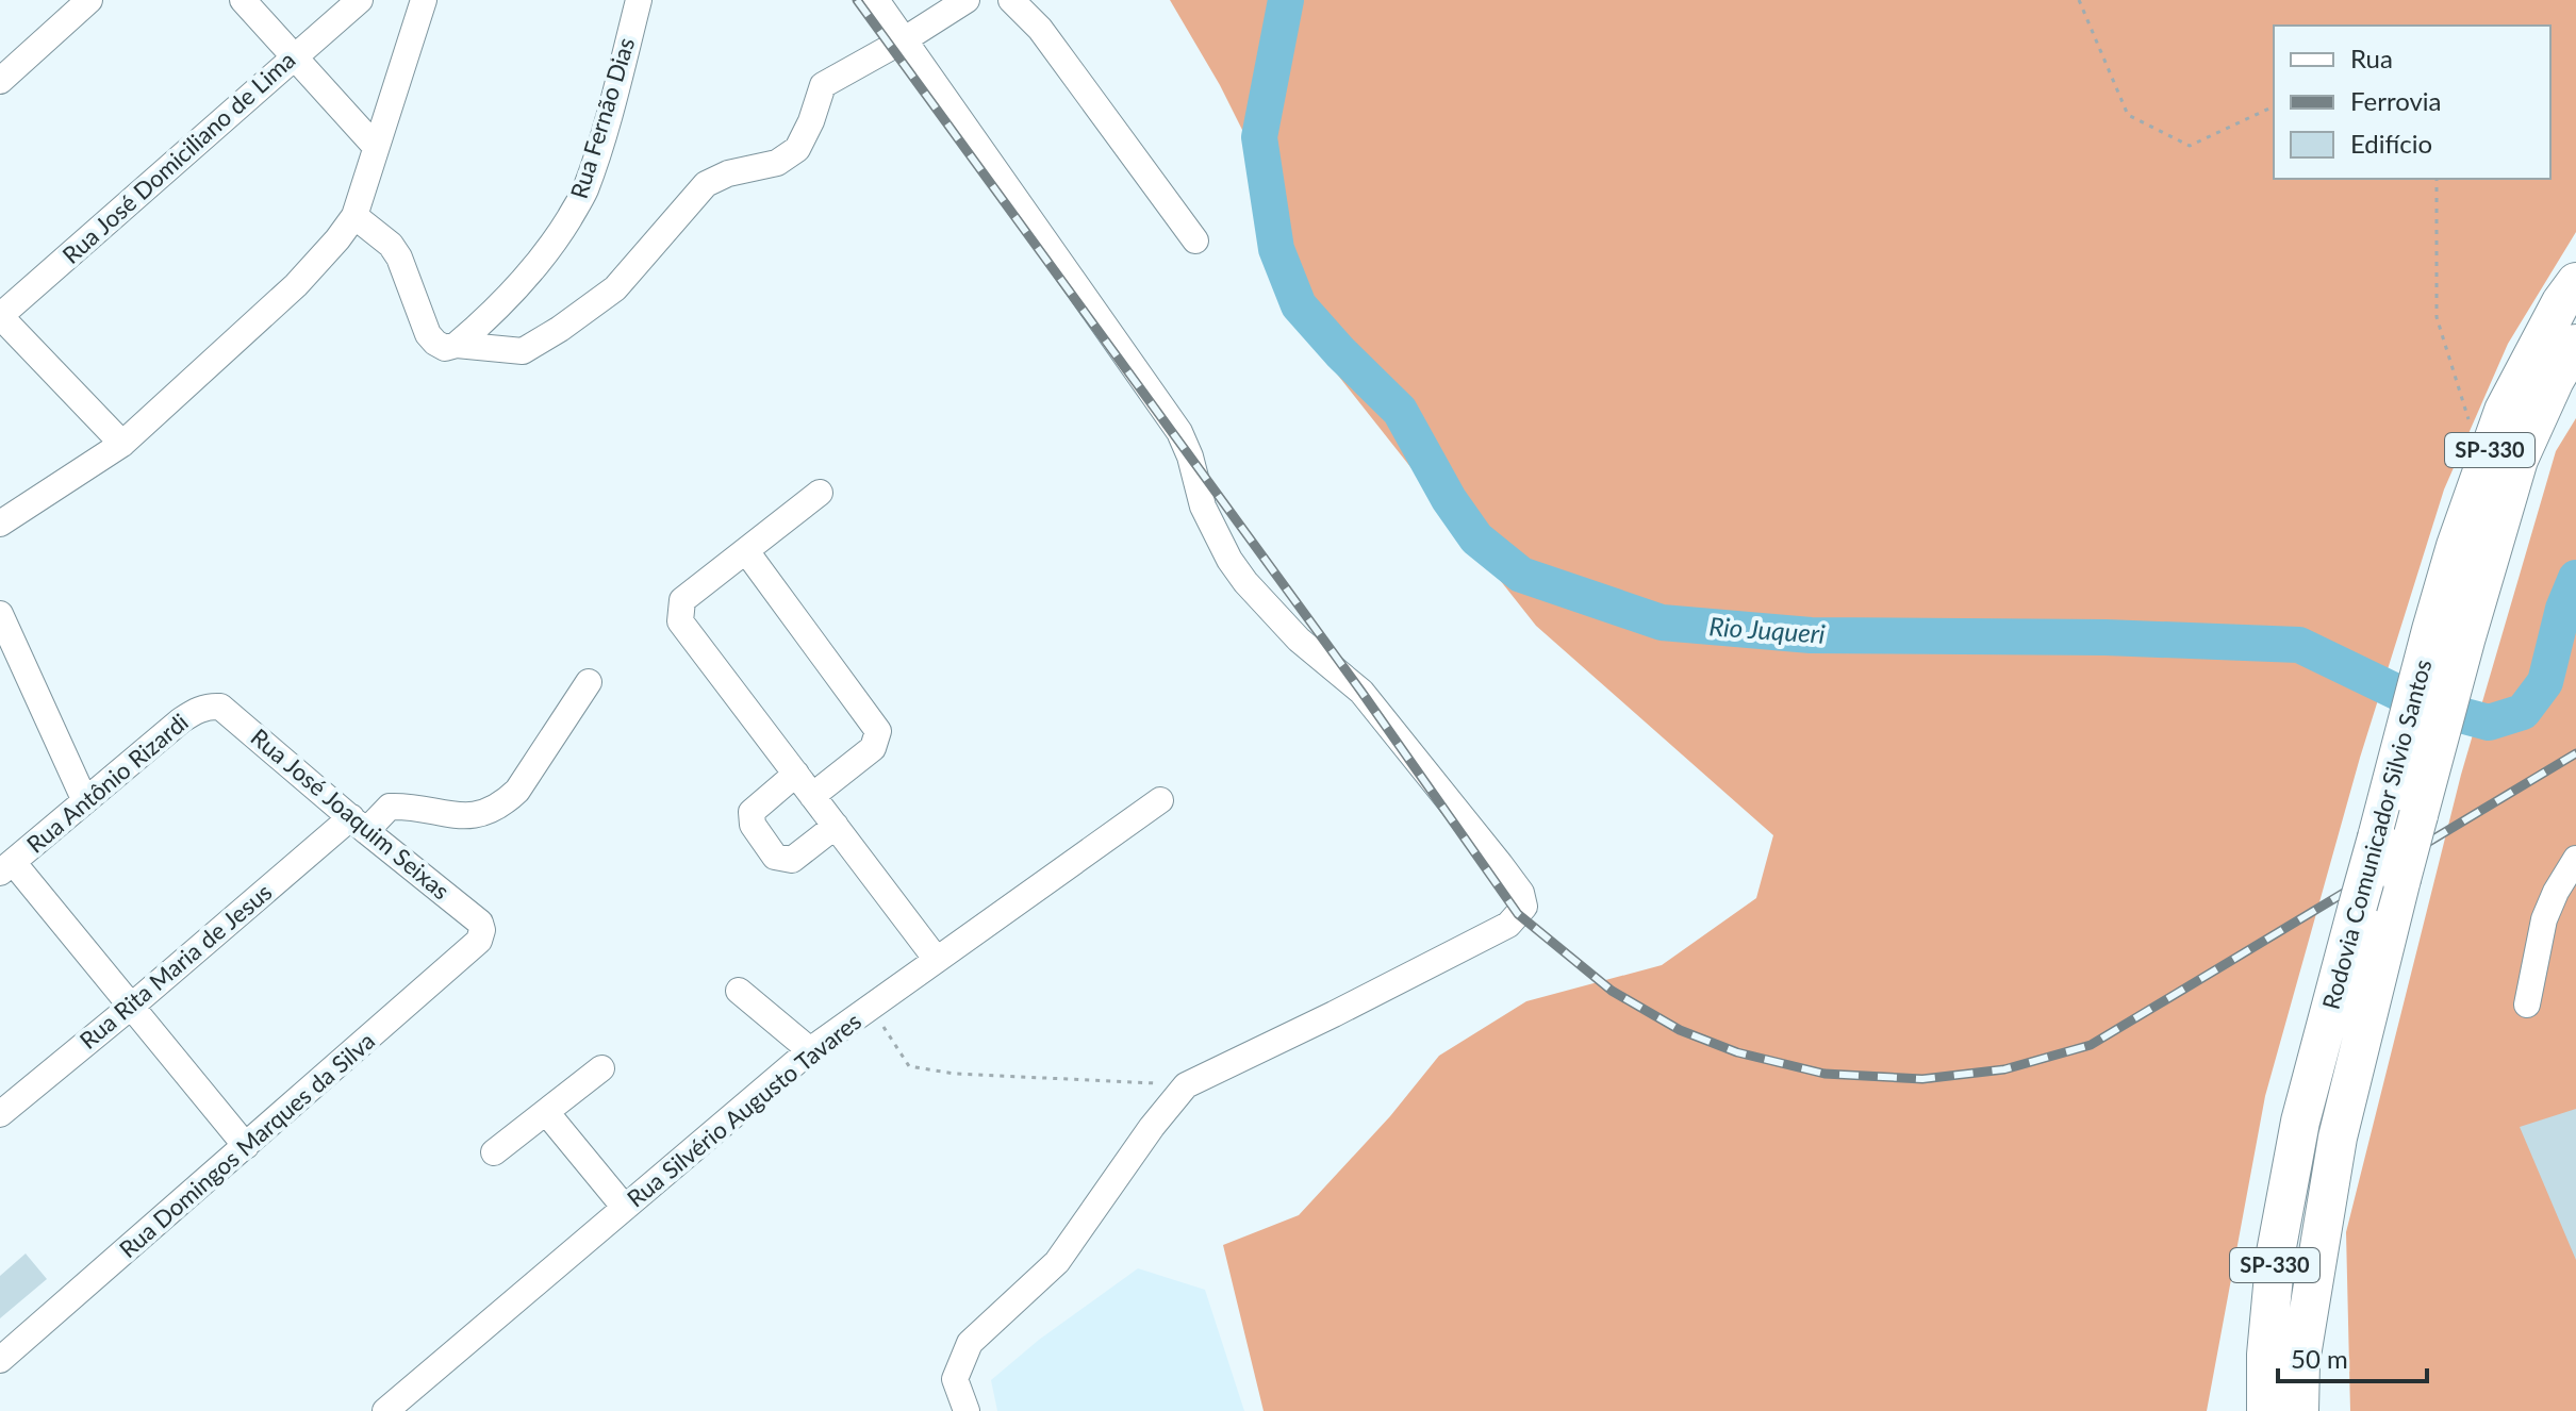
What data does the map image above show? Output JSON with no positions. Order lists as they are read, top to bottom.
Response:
{
  "streets": {
    "highway": ["SP-330", "Rodovia Comunicador Silvio Santos"],
    "street": [
      "Rua Fernão Dias",
      "Rua José Domiciliano de Lima",
      "Rua Antônio Rizardi",
      "Rua José Joaquim Seixas",
      "Rua Rita Maria de Jesus",
      "Rua Silvério Augusto Tavares",
      "Rua Domingos Marques da Silva"
    ]
  },
  "crossings": [
    ["Rua Antônio Rizardi", "Rua José Joaquim Seixas"],
    ["Rua José Joaquim Seixas", "Rua Rita Maria de Jesus"],
    ["Rua José Joaquim Seixas", "Rua Domingos Marques da Silva"]
  ],
  "water": ["Rio Juqueri"],
  "legend": ["Rua", "Ferrovia", "Edifício"],
  "scale_bar": "50 m"
}
